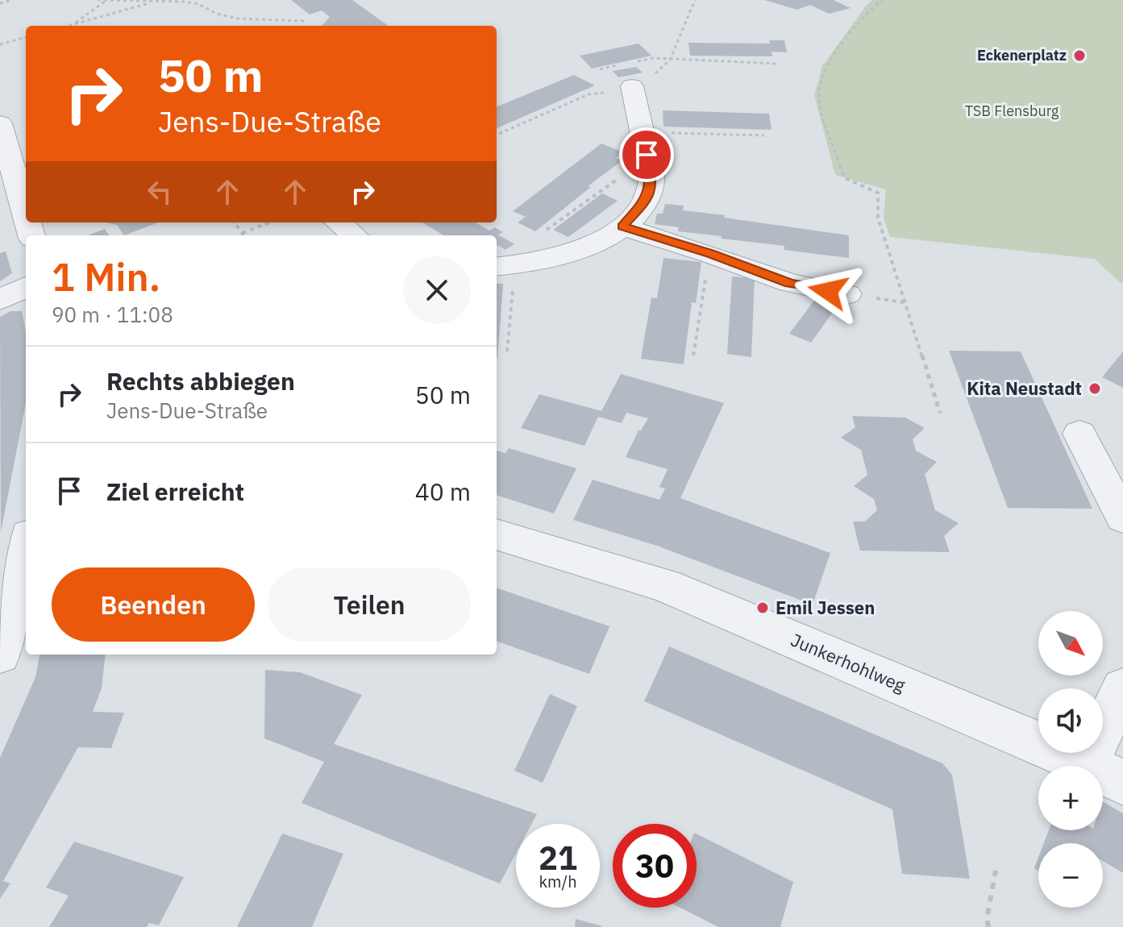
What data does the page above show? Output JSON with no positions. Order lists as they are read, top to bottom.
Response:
{
  "streets": {
    "street": ["Junkerhohlweg"]
  },
  "parks": ["TSB Flensburg"],
  "places": ["Eckenerplatz", "Kita Neustadt", "Emil Jessen"],
  "north": "bottom right",
  "page": {
    "turn": ["50 m", "Jens-Due-Straße"],
    "heading": ["1 Min.", "90 m · 11:08"],
    "list": [
      {
        "name": "Rechts abbiegen",
        "note": "Jens-Due-Straße",
        "value": "50 m"
      },
      {
        "name": "Ziel erreicht",
        "value": "40 m"
      }
    ],
    "buttons": ["Beenden", "Teilen"],
    "map_buttons": ["+", "−"],
    "speed": "21 km/h",
    "limit": "30"
  }
}
